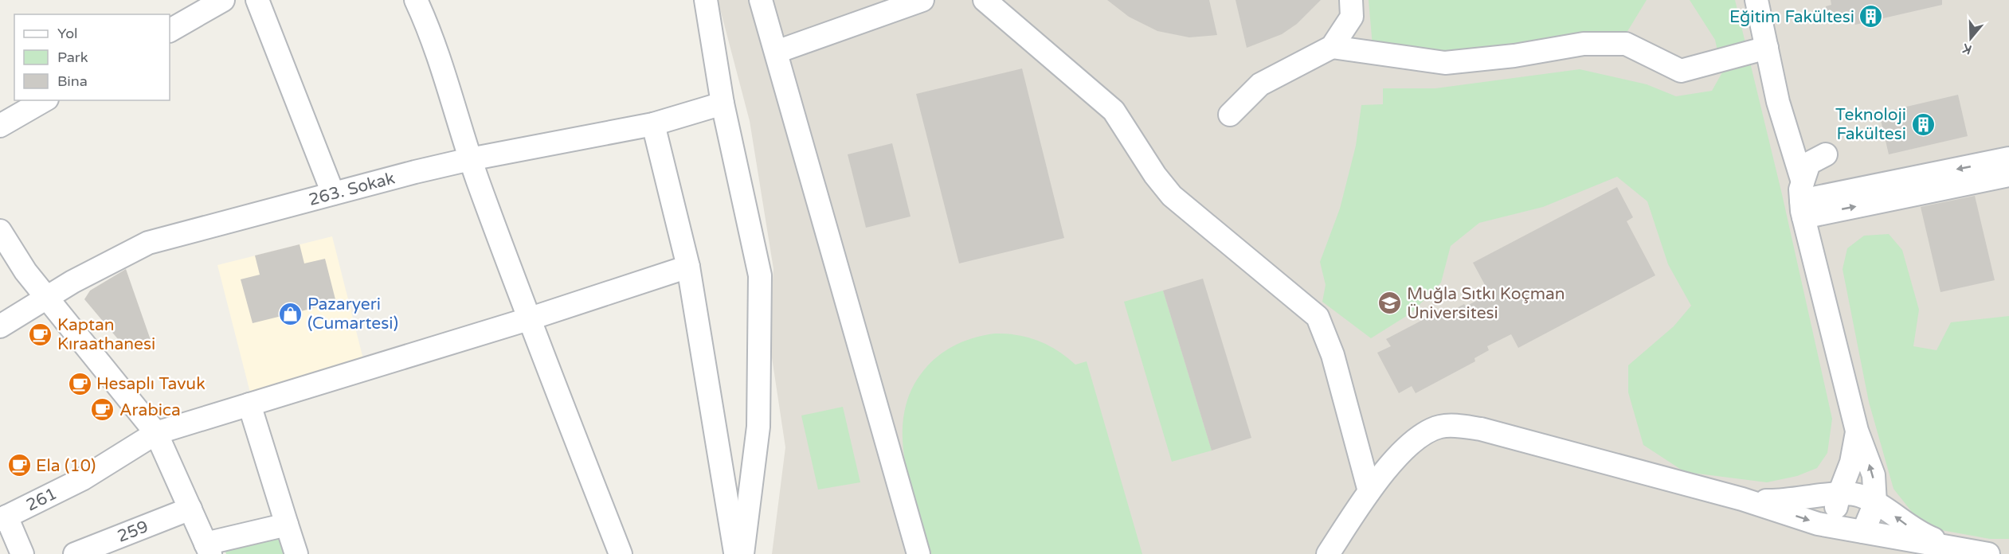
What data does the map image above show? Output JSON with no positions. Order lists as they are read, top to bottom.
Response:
{
  "streets": {
    "street": ["263. Sokak", "261", "259"]
  },
  "places": {
    "building": ["Eğitim Fakültesi", "Teknoloji Fakültesi"],
    "school or university": ["Muğla Sıtkı Koçman Üniversitesi"],
    "shop": ["Pazaryeri (Cumartesi)"],
    "cafe": [
      "Kaptan Kıraathanesi",
      "Hesaplı Tavuk",
      "Arabica",
      "Ela (10)"
    ]
  },
  "legend": ["Yol", "Park", "Bina"],
  "north": "bottom"
}
